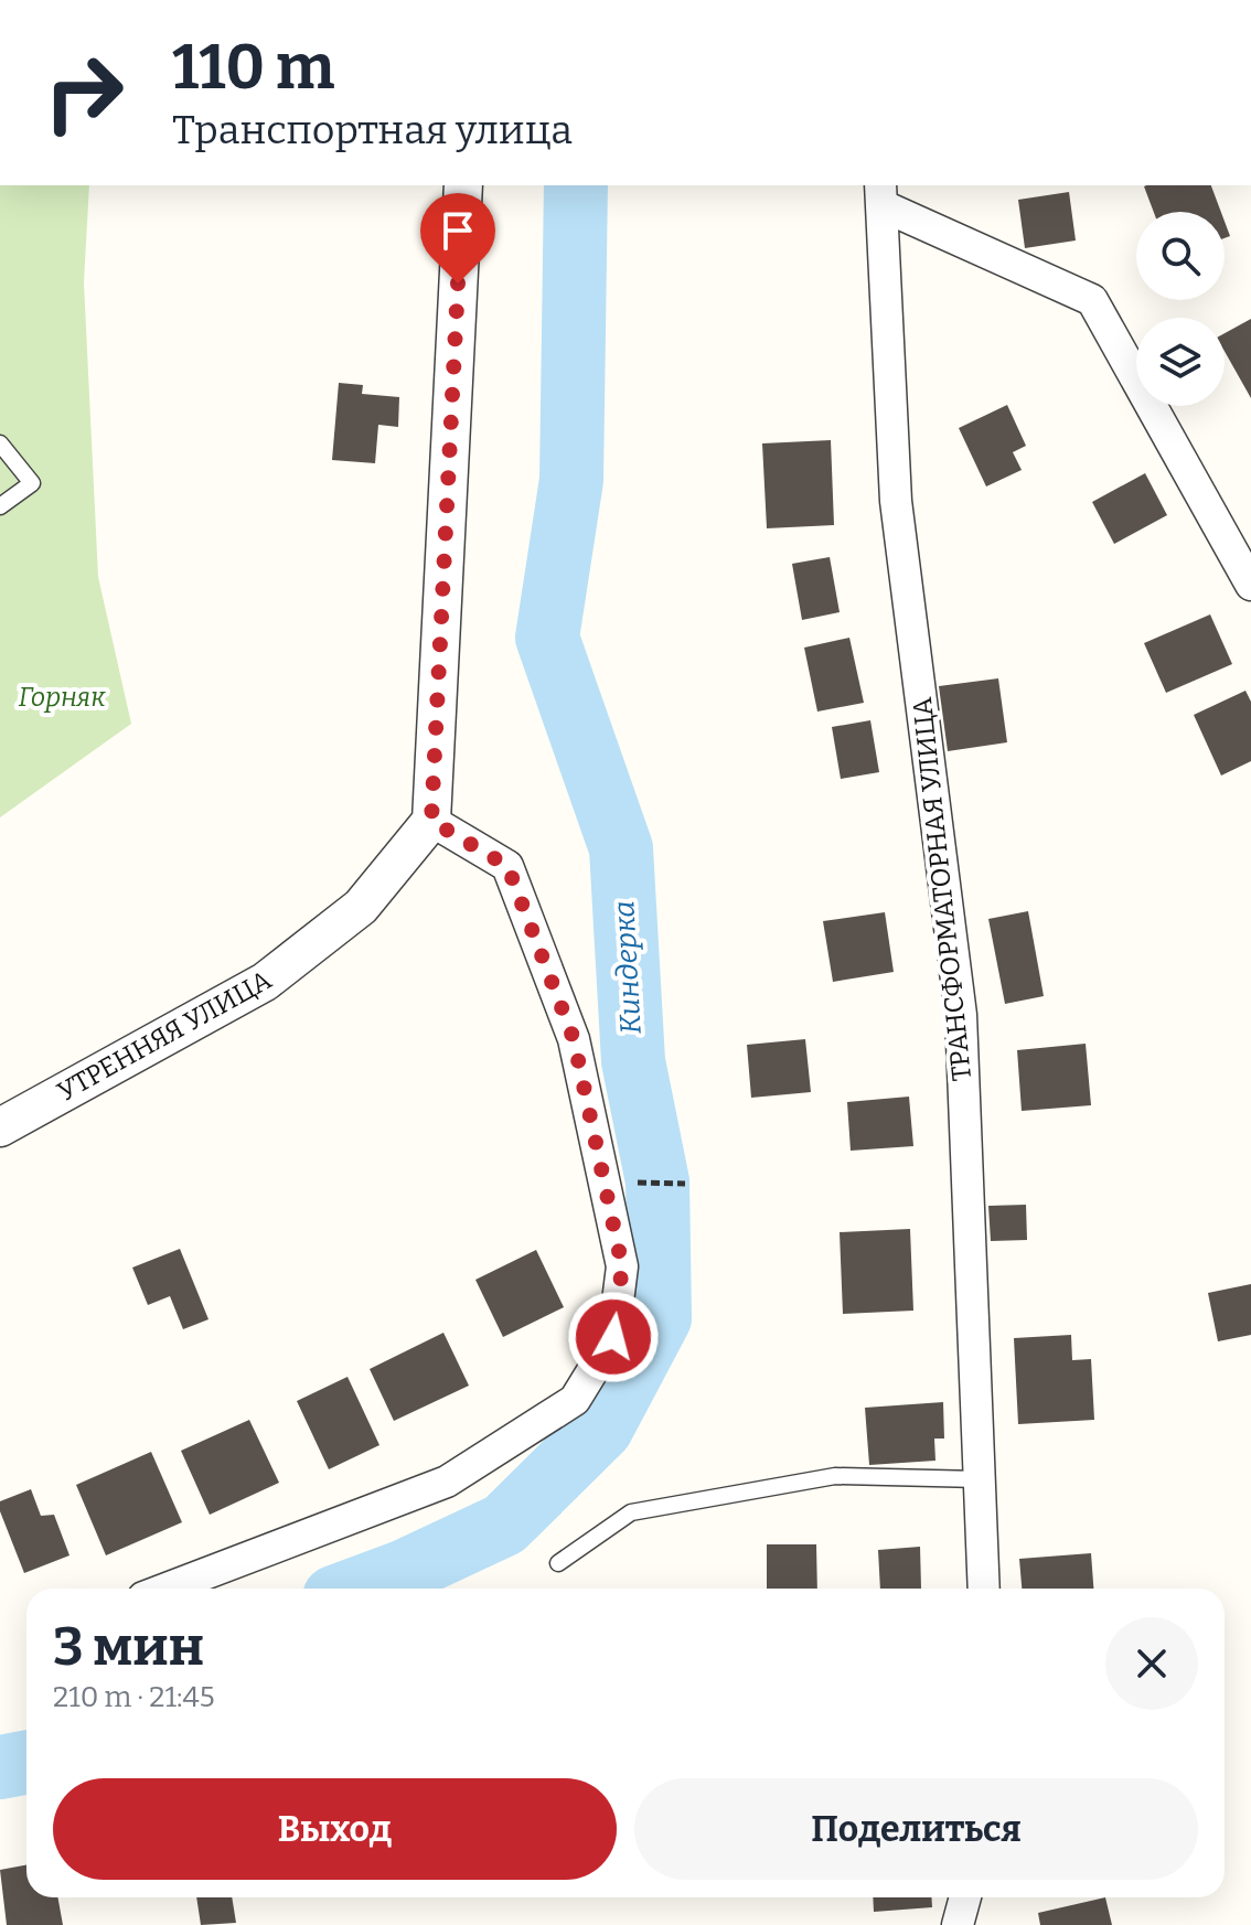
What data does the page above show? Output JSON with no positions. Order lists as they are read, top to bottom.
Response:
{
  "streets": {
    "street": ["ТРАНСФОРМАТОРНАЯ УЛИЦА", "УТРЕННЯЯ УЛИЦА"]
  },
  "water": ["Киндерка"],
  "parks": ["Горняк"],
  "page": {
    "turn": ["110 m", "Транспортная улица"],
    "heading": ["3 мин", "210 m · 21:45"],
    "buttons": ["Выход", "Поделиться"]
  }
}
